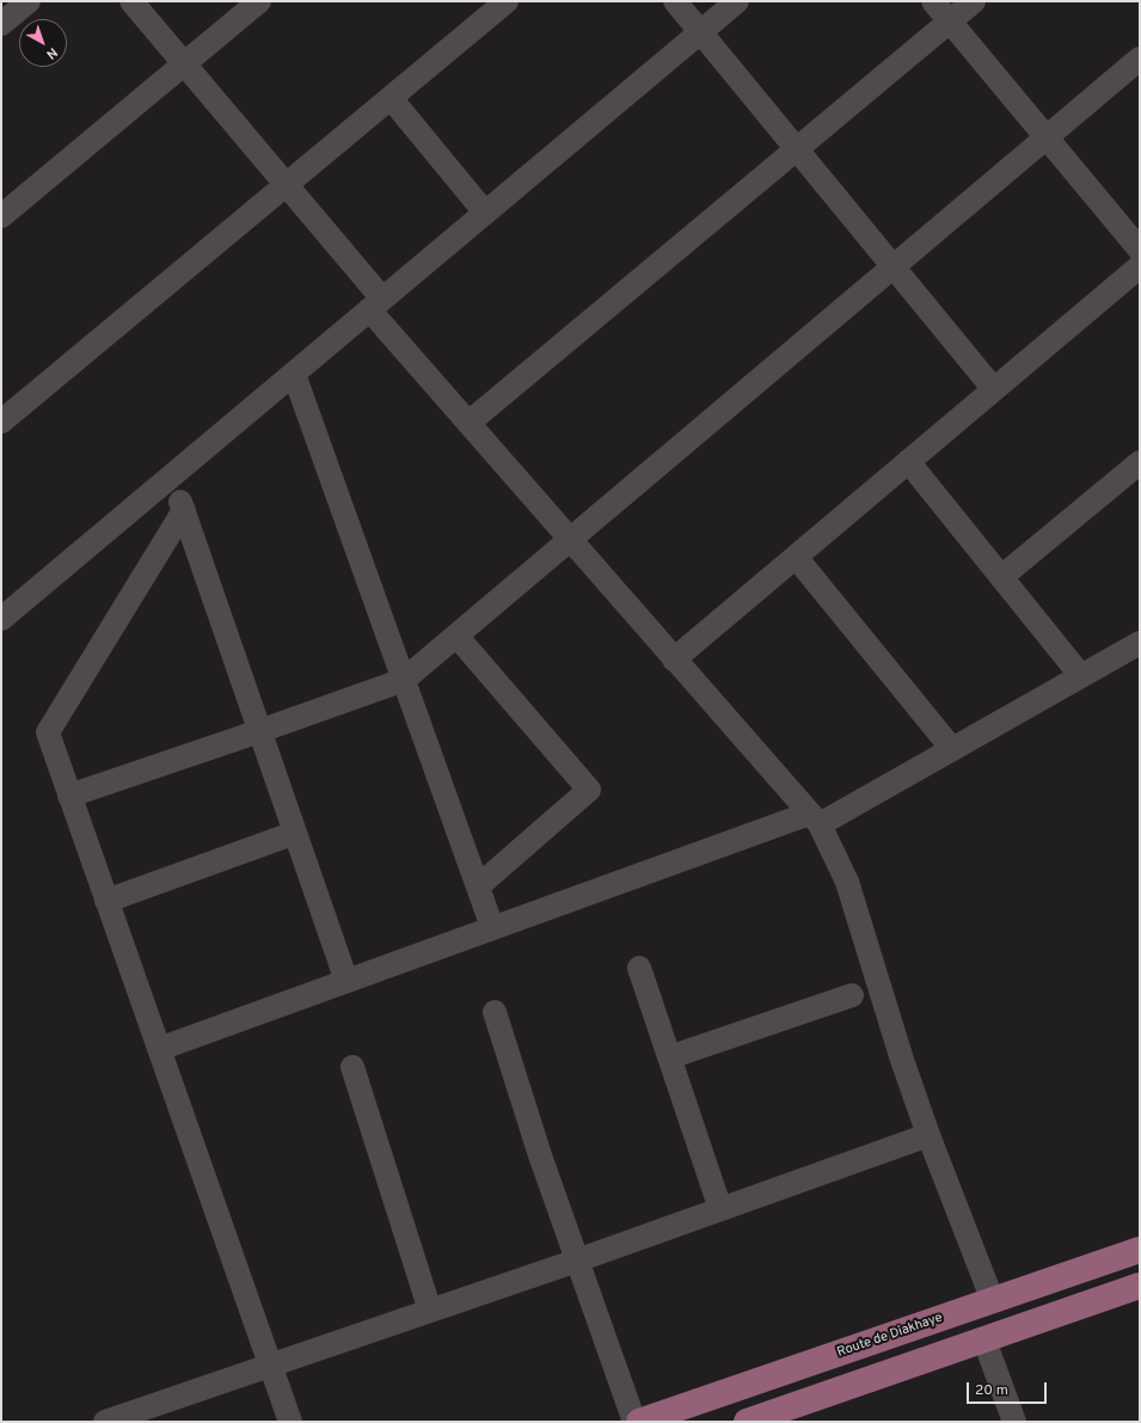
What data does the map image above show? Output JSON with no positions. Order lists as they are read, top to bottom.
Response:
{
  "streets": {
    "main road": ["Route de Diakhaye"]
  },
  "scale_bar": "20 m",
  "north": "bottom right"
}
